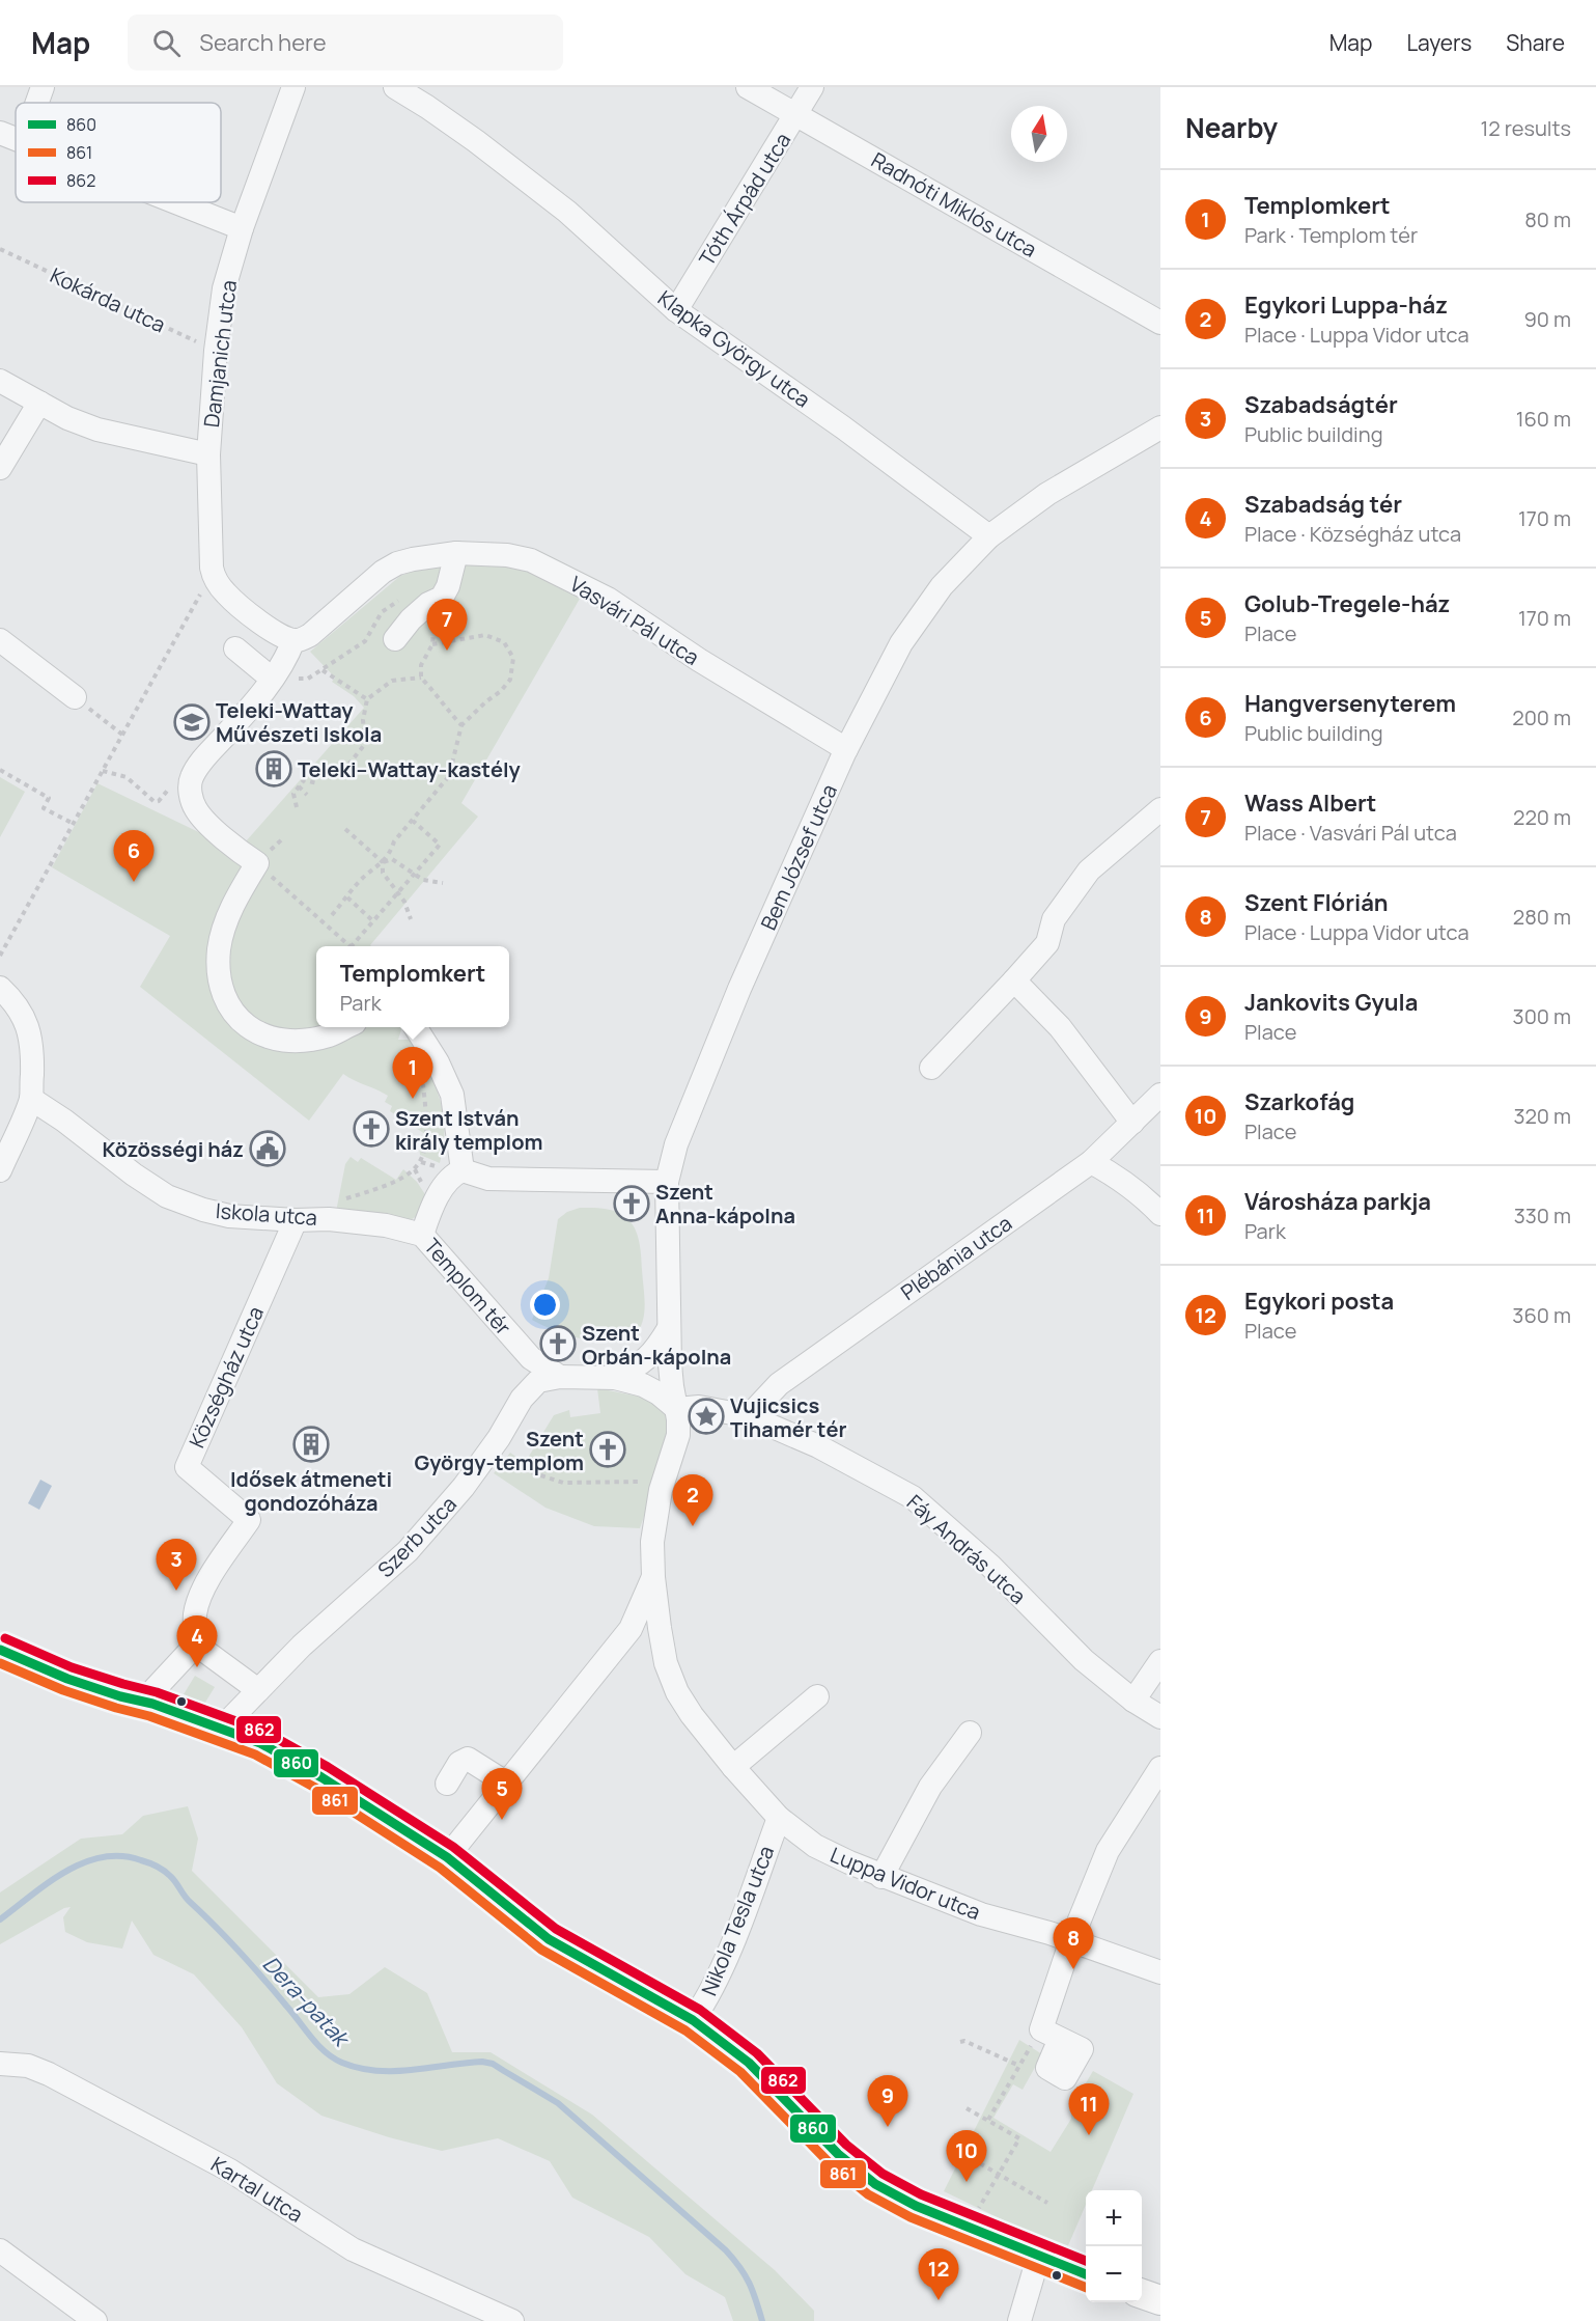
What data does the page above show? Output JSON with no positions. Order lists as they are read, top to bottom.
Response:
{
  "streets": {
    "street": [
      "Tóth Árpád utca",
      "Radnóti Miklós utca",
      "Klapka György utca",
      "Damjanich utca",
      "Vasvári Pál utca",
      "Bem József utca",
      "Iskola utca",
      "Plébánia utca",
      "Templom tér",
      "Községház utca",
      "Szerb utca",
      "Fáy András utca",
      "Luppa Vidor utca",
      "Nikola Tesla utca",
      "Kartal utca"
    ],
    "path": ["Kokárda utca"]
  },
  "crossings": [
    ["Tóth Árpád utca", "Radnóti Miklós utca"],
    ["Tóth Árpád utca", "Klapka György utca"],
    ["Kokárda utca", "Damjanich utca"],
    ["Klapka György utca", "Bem József utca"],
    ["Vasvári Pál utca", "Bem József utca"],
    ["Bem József utca", "Luppa Vidor utca"],
    ["Iskola utca", "Templom tér"],
    ["Iskola utca", "Községház utca"],
    ["Plébánia utca", "Fáy András utca"],
    ["Templom tér", "Szerb utca"],
    ["Luppa Vidor utca", "Nikola Tesla utca"]
  ],
  "water": ["Dera-patak"],
  "places": {
    "school or university": ["Teleki-Wattay Művészeti Iskola"],
    "building": ["Teleki–Wattay-kastély", "Idősek átmeneti gondozóháza"],
    "church": [
      "Szent István király templom",
      "Szent Anna-kápolna",
      "Szent Orbán-kápolna",
      "Szent György-templom"
    ],
    "public building": ["Közösségi ház"],
    "place": ["Vujicsics Tihamér tér"]
  },
  "lines": ["transit line 862", "transit line 860", "transit line 861"],
  "legend": ["860", "861", "862"],
  "north": "top",
  "page": {
    "header": "Map",
    "search": "Search here",
    "nav": ["Map", "Layers", "Share"],
    "heading": ["Nearby", "12 results"],
    "list": [
      {
        "mark": "1",
        "name": "Templomkert",
        "note": "Park · Templom tér",
        "value": "80 m"
      },
      {
        "mark": "2",
        "name": "Egykori Luppa-ház",
        "note": "Place · Luppa Vidor utca",
        "value": "90 m"
      },
      {
        "mark": "3",
        "name": "Szabadságtér",
        "note": "Public building",
        "value": "160 m"
      },
      {
        "mark": "4",
        "name": "Szabadság tér",
        "note": "Place · Községház utca",
        "value": "170 m"
      },
      {
        "mark": "5",
        "name": "Golub-Tregele-ház",
        "note": "Place",
        "value": "170 m"
      },
      {
        "mark": "6",
        "name": "Hangversenyterem",
        "note": "Public building",
        "value": "200 m"
      },
      {
        "mark": "7",
        "name": "Wass Albert",
        "note": "Place · Vasvári Pál utca",
        "value": "220 m"
      },
      {
        "mark": "8",
        "name": "Szent Flórián",
        "note": "Place · Luppa Vidor utca",
        "value": "280 m"
      },
      {
        "mark": "9",
        "name": "Jankovits Gyula",
        "note": "Place",
        "value": "300 m"
      },
      {
        "mark": "10",
        "name": "Szarkofág",
        "note": "Place",
        "value": "320 m"
      },
      {
        "mark": "11",
        "name": "Városháza parkja",
        "note": "Park",
        "value": "330 m"
      },
      {
        "mark": "12",
        "name": "Egykori posta",
        "note": "Place",
        "value": "360 m"
      }
    ],
    "pins": [
      "7",
      "6",
      "1",
      "2",
      "3",
      "4",
      "5",
      "8",
      "9",
      "11",
      "10",
      "12"
    ],
    "popup": ["Templomkert", "Park"],
    "map_buttons": ["+", "−"]
  }
}
